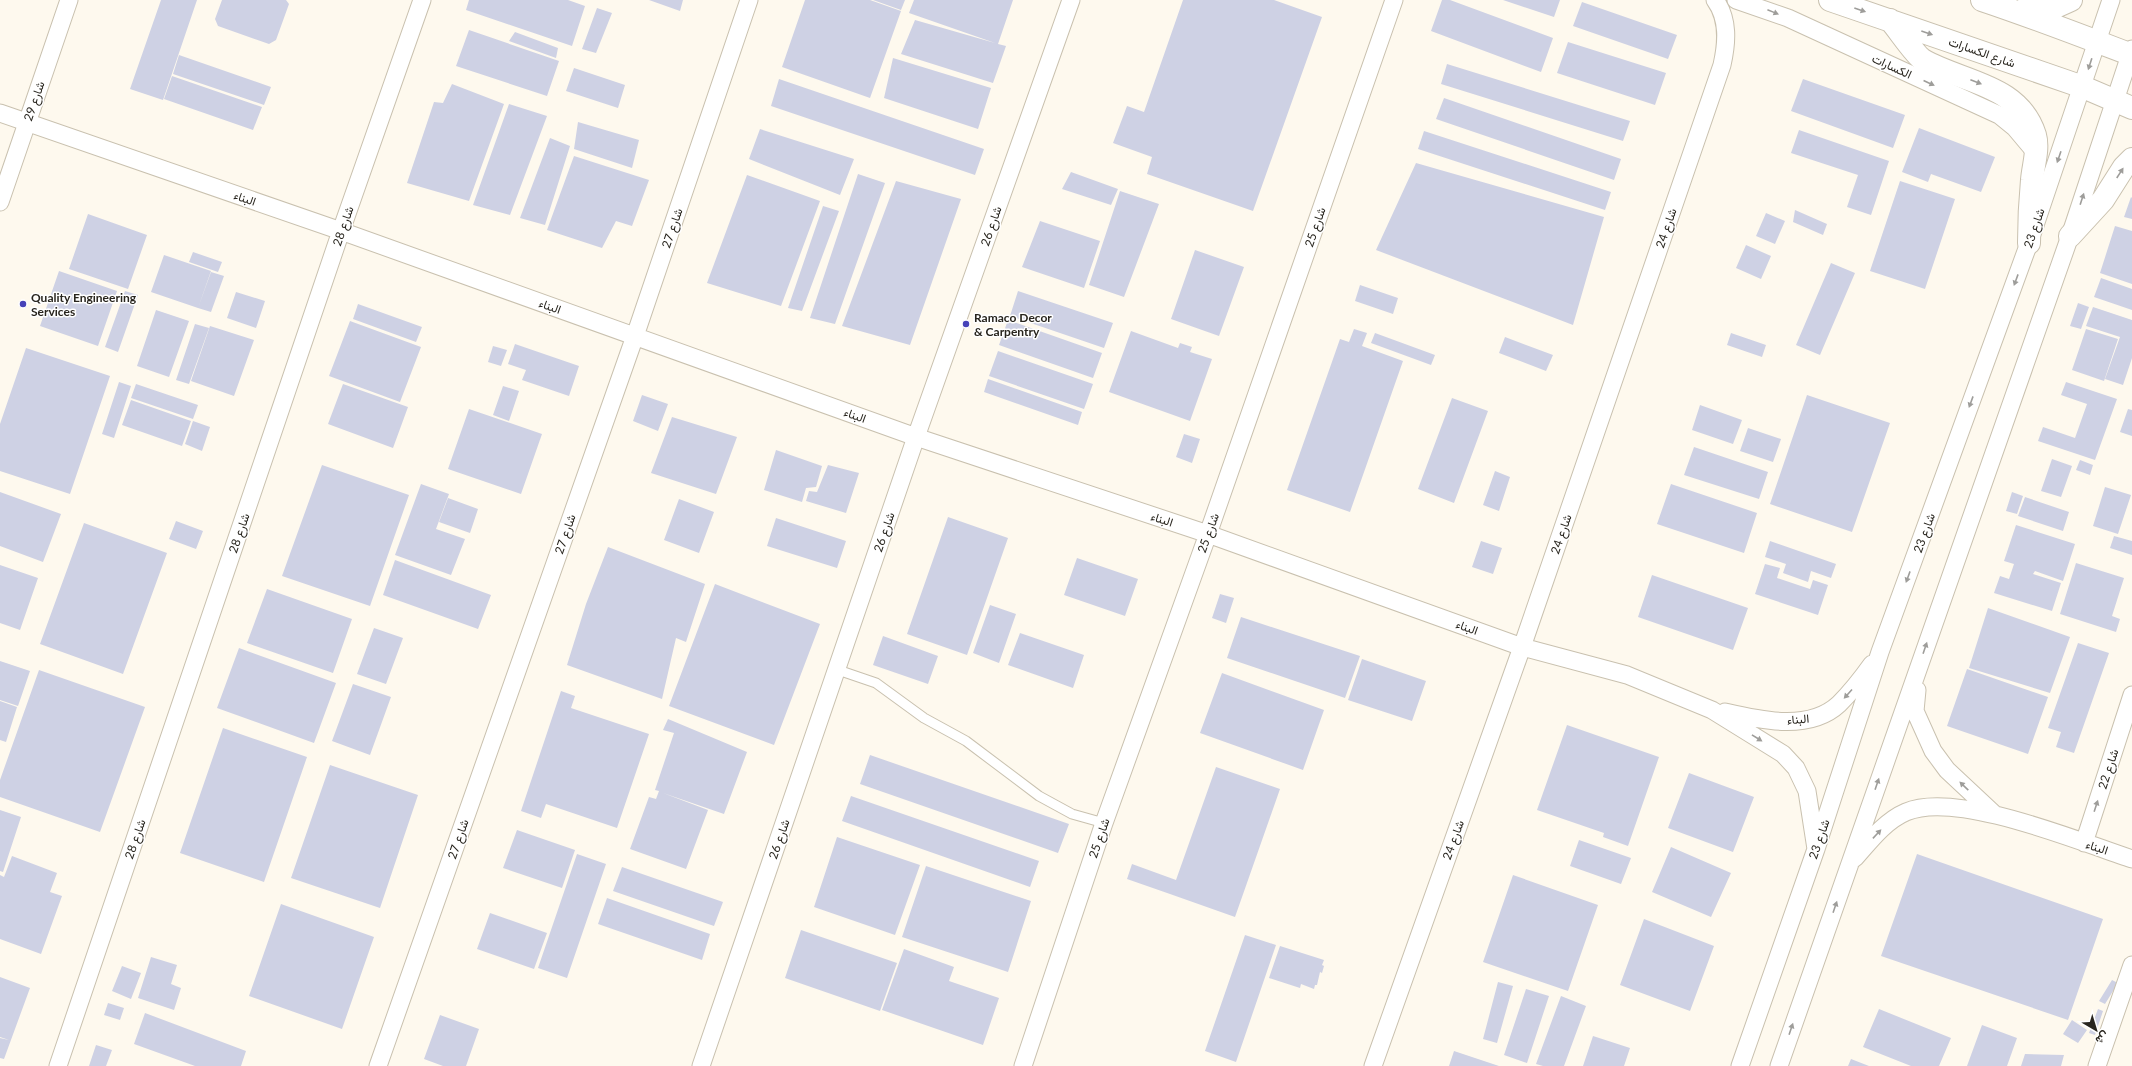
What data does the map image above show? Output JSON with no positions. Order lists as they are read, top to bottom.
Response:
{
  "streets": {
    "street": [
      "شارع الكسارات",
      "الكسارات",
      "شارع 29",
      "البناء",
      "شارع 28",
      "شارع 26",
      "شارع 25",
      "شارع 27",
      "شارع 24",
      "شارع 23",
      "شارع 22"
    ]
  },
  "crossings": [
    ["شارع الكسارات", "شارع 23"],
    ["شارع 29", "البناء"],
    ["البناء", "شارع 28"],
    ["البناء", "شارع 26"],
    ["البناء", "شارع 25"],
    ["البناء", "شارع 27"],
    ["البناء", "شارع 24"],
    ["البناء", "شارع 23"],
    ["البناء", "شارع 22"]
  ],
  "one_way": ["شارع 22"],
  "places": ["Quality Engineering Services", "Ramaco Decor & Carpentry"],
  "north": "bottom right"
}
